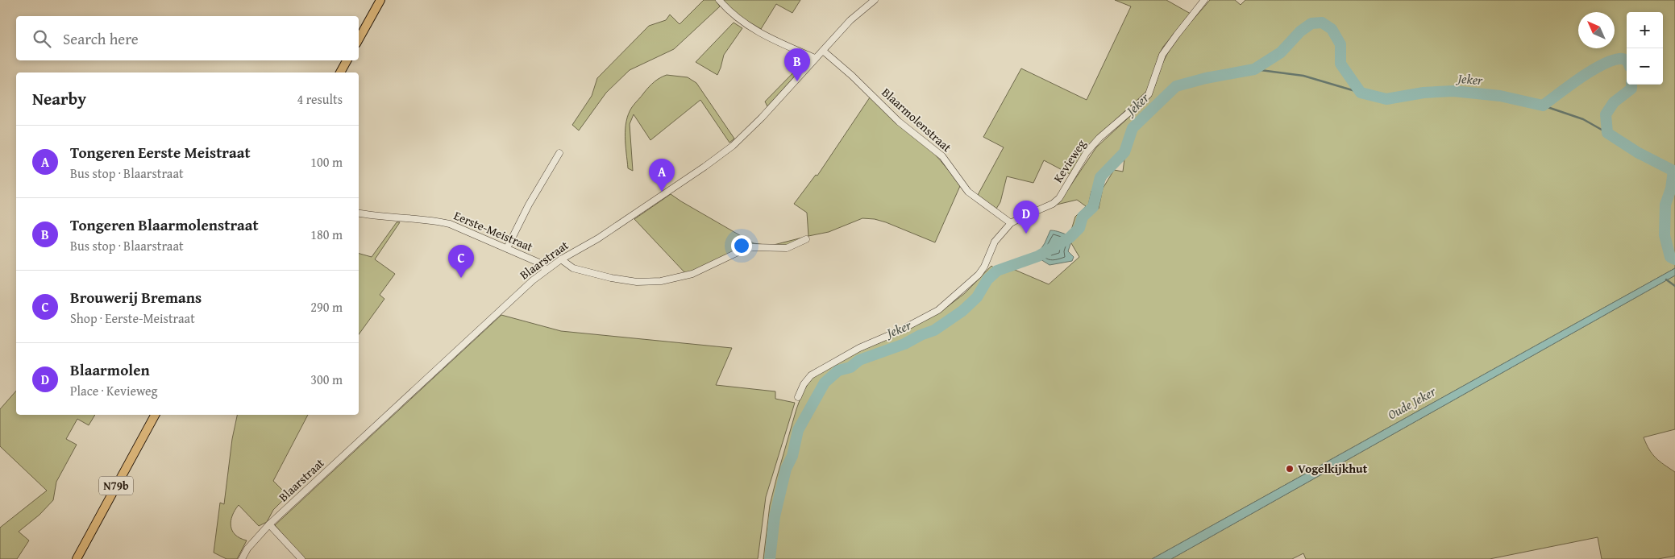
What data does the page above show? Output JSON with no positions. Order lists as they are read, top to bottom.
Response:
{
  "streets": {
    "main road": ["N79b"],
    "street": [
      "Blaarmolenstraat",
      "Kevieweg",
      "Eerste-Meistraat",
      "Blaarstraat"
    ]
  },
  "crossings": [
    ["Blaarmolenstraat", "Kevieweg"],
    ["Blaarmolenstraat", "Blaarstraat"],
    ["Eerste-Meistraat", "Blaarstraat"]
  ],
  "water": ["Jeker", "Oude Jeker"],
  "places": ["Vogelkijkhut"],
  "north": "top left",
  "page": {
    "map_buttons": ["+", "−"],
    "search": "Search here",
    "pins": [
      "B",
      "A",
      "D",
      "C"
    ],
    "heading": ["Nearby", "4 results"],
    "list": [
      {
        "mark": "A",
        "name": "Tongeren Eerste Meistraat",
        "note": "Bus stop · Blaarstraat",
        "value": "100 m"
      },
      {
        "mark": "B",
        "name": "Tongeren Blaarmolenstraat",
        "note": "Bus stop · Blaarstraat",
        "value": "180 m"
      },
      {
        "mark": "C",
        "name": "Brouwerij Bremans",
        "note": "Shop · Eerste-Meistraat",
        "value": "290 m"
      },
      {
        "mark": "D",
        "name": "Blaarmolen",
        "note": "Place · Kevieweg",
        "value": "300 m"
      }
    ]
  }
}
